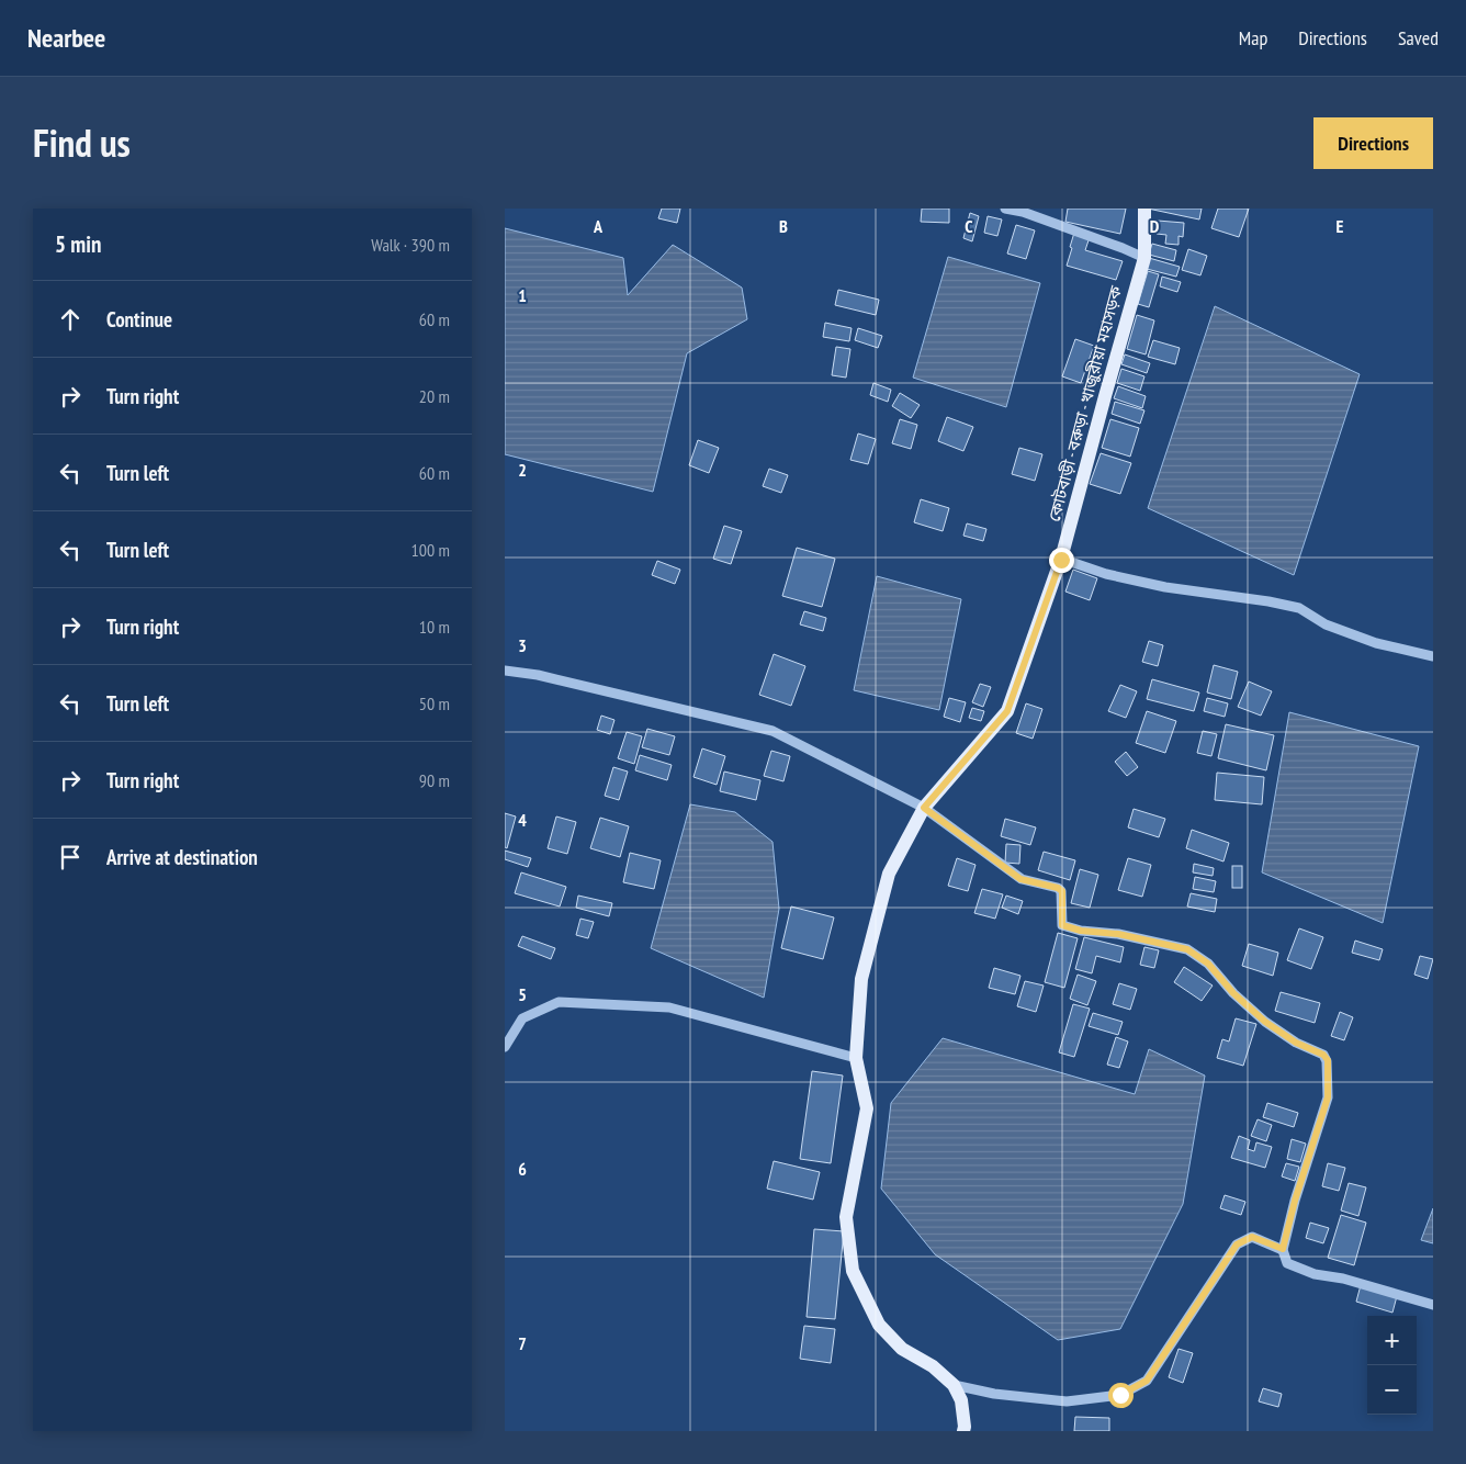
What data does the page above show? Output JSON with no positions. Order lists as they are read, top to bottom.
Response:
{
  "streets": {
    "main road": ["কোটবাড়ী - বরুড়া - খাজুরীয়া মহাসড়ক"]
  },
  "page": {
    "header": "Nearbee",
    "nav": ["Map", "Directions", "Saved"],
    "title": "Find us",
    "buttons": "Directions",
    "heading": ["5 min", "Walk · 390 m"],
    "list": [
      ["Continue", "60 m"],
      ["Turn right", "20 m"],
      ["Turn left", "60 m"],
      ["Turn left", "100 m"],
      ["Turn right", "10 m"],
      ["Turn left", "50 m"],
      ["Turn right", "90 m"],
      "Arrive at destination"
    ],
    "map_buttons": ["+", "−"]
  },
  "grid": {
    "columns": [
      "A",
      "B",
      "C",
      "D",
      "E"
    ],
    "rows": [
      "1",
      "2",
      "3",
      "4",
      "5",
      "6",
      "7"
    ]
  }
}
